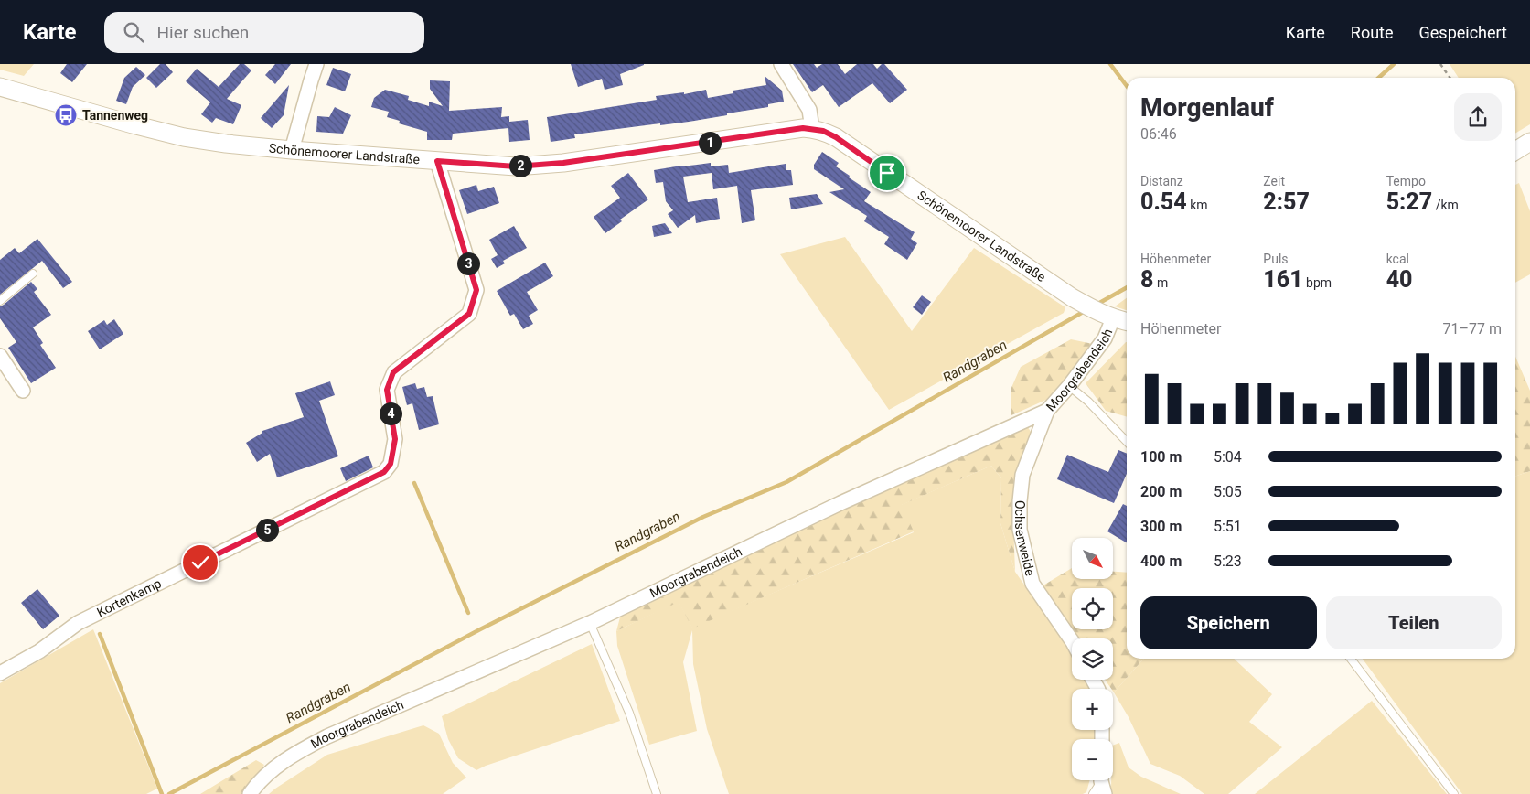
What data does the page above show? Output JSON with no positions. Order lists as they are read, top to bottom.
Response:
{
  "streets": {
    "street": [
      "Schönemoorer Landstraße",
      "Moorgrabendeich",
      "Ochsenweide",
      "Kortenkamp"
    ]
  },
  "crossings": [
    ["Schönemoorer Landstraße", "Moorgrabendeich"],
    ["Schönemoorer Landstraße", "Kortenkamp"],
    ["Moorgrabendeich", "Ochsenweide"]
  ],
  "water": ["Randgraben"],
  "places": {
    "bus stop": ["Tannenweg"]
  },
  "north": "bottom right",
  "page": {
    "header": "Karte",
    "search": "Hier suchen",
    "nav": ["Karte", "Route", "Gespeichert"],
    "heading": ["Morgenlauf", "06:46"],
    "pins": [
      "1",
      "2",
      "3",
      "4",
      "5"
    ],
    "stats": [
      ["Distanz", "0.54 km"],
      ["Zeit", "2:57"],
      ["Tempo", "5:27 /km"],
      ["Höhenmeter", "8 m"],
      ["Puls", "161 bpm"],
      ["kcal", "40"]
    ],
    "chart": ["Höhenmeter", "71–77 m"],
    "list": [
      {
        "name": "100 m",
        "note": "5:04"
      },
      {
        "name": "200 m",
        "note": "5:05"
      },
      {
        "name": "300 m",
        "note": "5:51"
      },
      {
        "name": "400 m",
        "note": "5:23"
      }
    ],
    "map_buttons": ["+", "−"],
    "buttons": ["Speichern", "Teilen"]
  }
}
